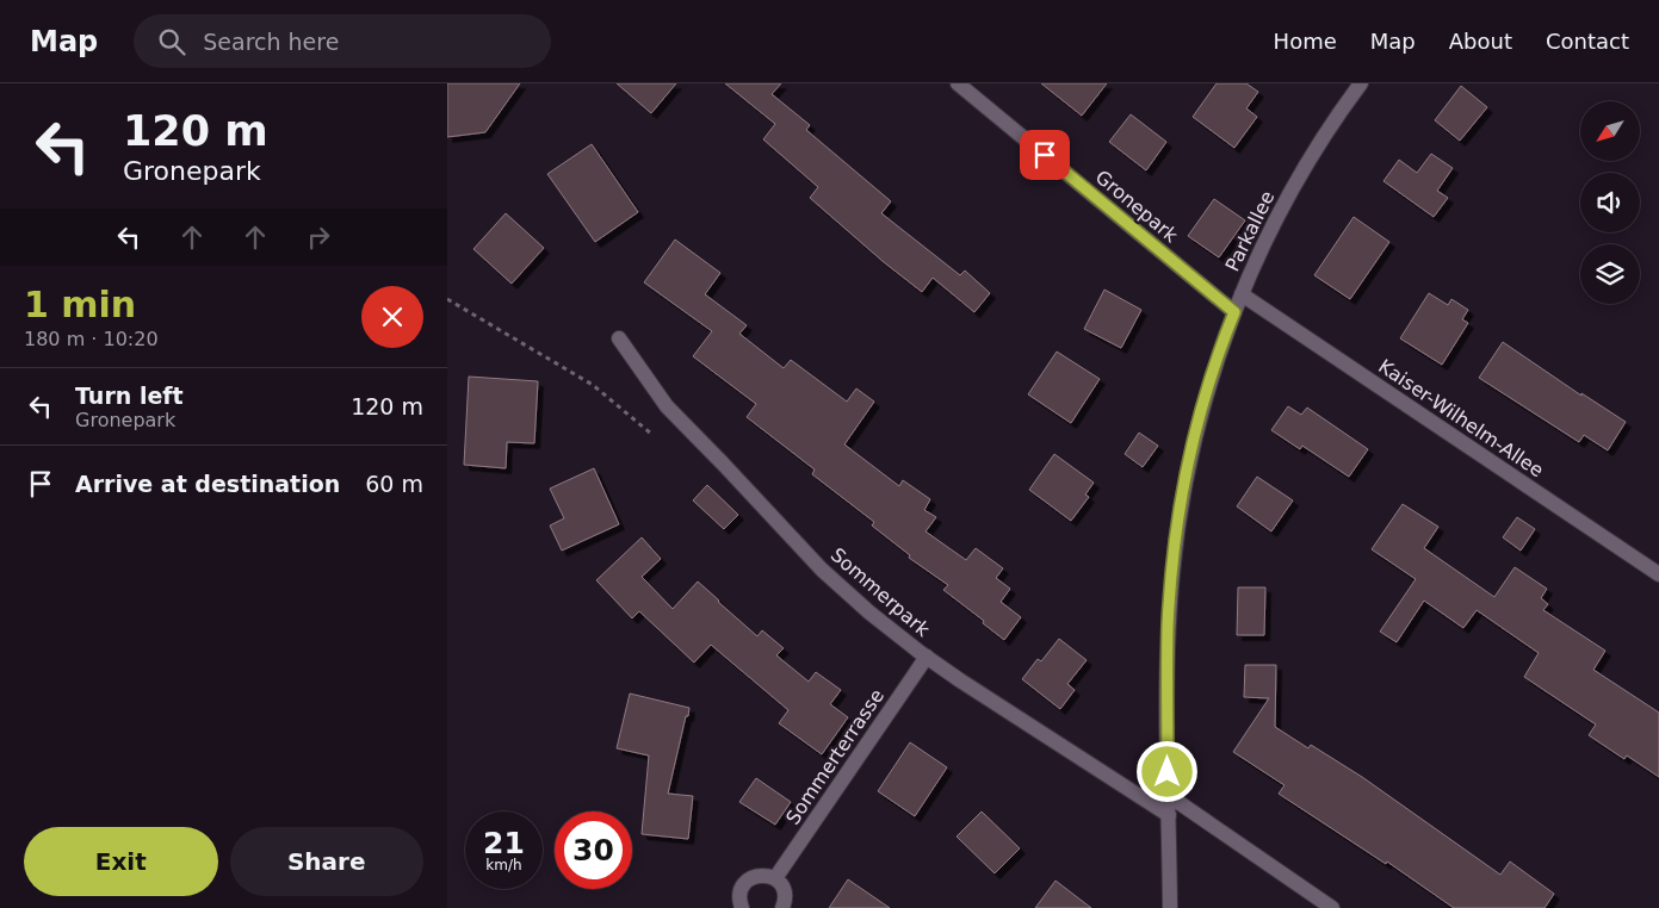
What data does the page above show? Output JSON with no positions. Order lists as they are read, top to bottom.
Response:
{
  "streets": {
    "street": [
      "Gronepark",
      "Parkallee",
      "Kaiser-Wilhelm-Allee",
      "Sommerpark",
      "Sommerterrasse"
    ]
  },
  "crossings": [
    ["Gronepark", "Parkallee"],
    ["Parkallee", "Kaiser-Wilhelm-Allee"],
    ["Parkallee", "Sommerpark"],
    ["Sommerpark", "Sommerterrasse"]
  ],
  "north": "bottom left",
  "page": {
    "header": "Map",
    "search": "Search here",
    "nav": [
      "Home",
      "Map",
      "About",
      "Contact"
    ],
    "turn": ["120 m", "Gronepark"],
    "heading": ["1 min", "180 m · 10:20"],
    "list": [
      {
        "name": "Turn left",
        "note": "Gronepark",
        "value": "120 m"
      },
      {
        "name": "Arrive at destination",
        "value": "60 m"
      }
    ],
    "speed": "21 km/h",
    "limit": "30",
    "buttons": ["Exit", "Share"]
  }
}
